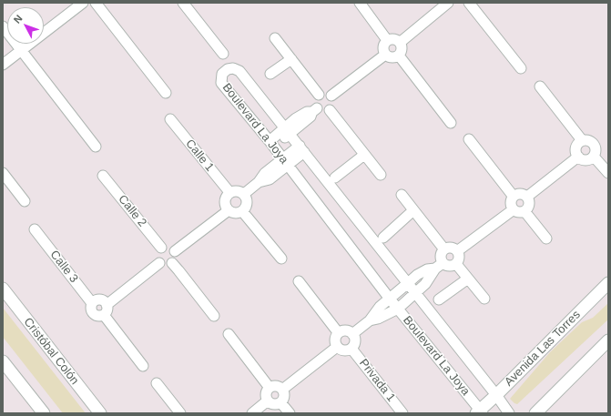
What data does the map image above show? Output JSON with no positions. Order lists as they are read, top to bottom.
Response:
{
  "streets": {
    "street": [
      "Boulevard La Joya",
      "Calle 1",
      "Calle 2",
      "Calle 3",
      "Avenida Las Torres",
      "Cristóbal Colón",
      "Privada 1"
    ]
  },
  "crossings": [
    ["Boulevard La Joya", "Avenida Las Torres"]
  ],
  "north": "top left"
}
